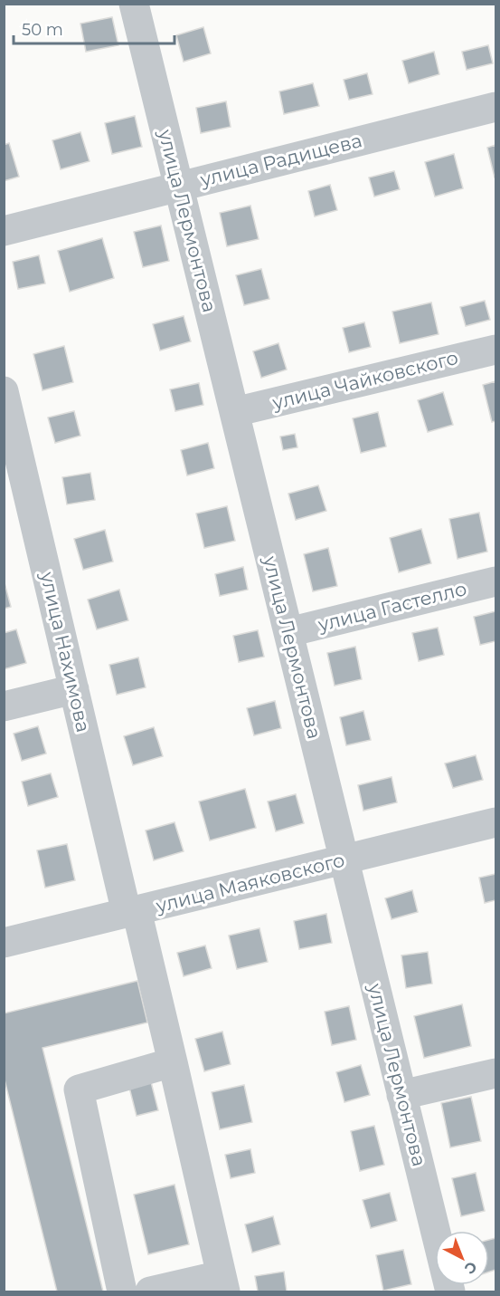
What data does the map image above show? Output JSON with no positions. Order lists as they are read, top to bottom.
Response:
{
  "streets": {
    "street": [
      "улица Радищева",
      "улица Лермонтова",
      "улица Чайковского",
      "улица Гастелло",
      "улица Нахимова",
      "улица Маяковского"
    ]
  },
  "crossings": [
    ["улица Радищева", "улица Лермонтова"],
    ["улица Лермонтова", "улица Чайковского"],
    ["улица Лермонтова", "улица Гастелло"],
    ["улица Лермонтова", "улица Маяковского"],
    ["улица Нахимова", "улица Маяковского"]
  ],
  "scale_bar": "50 m",
  "north": "bottom right"
}
